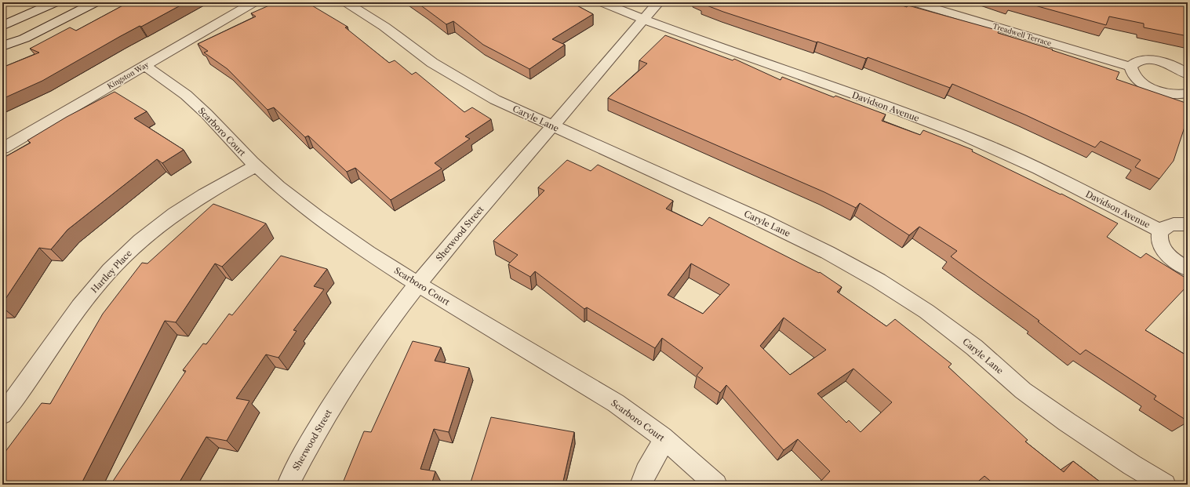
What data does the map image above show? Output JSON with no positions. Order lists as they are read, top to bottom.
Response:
{
  "streets": {
    "street": [
      "Treadwell Terrace",
      "Kingston Way",
      "Davidson Avenue",
      "Caryle Lane",
      "Scarboro Court",
      "Sherwood Street",
      "Hartley Place"
    ]
  },
  "crossings": [
    ["Kingston Way", "Scarboro Court"],
    ["Davidson Avenue", "Sherwood Street"],
    ["Caryle Lane", "Sherwood Street"],
    ["Scarboro Court", "Sherwood Street"],
    ["Scarboro Court", "Hartley Place"]
  ]
}
